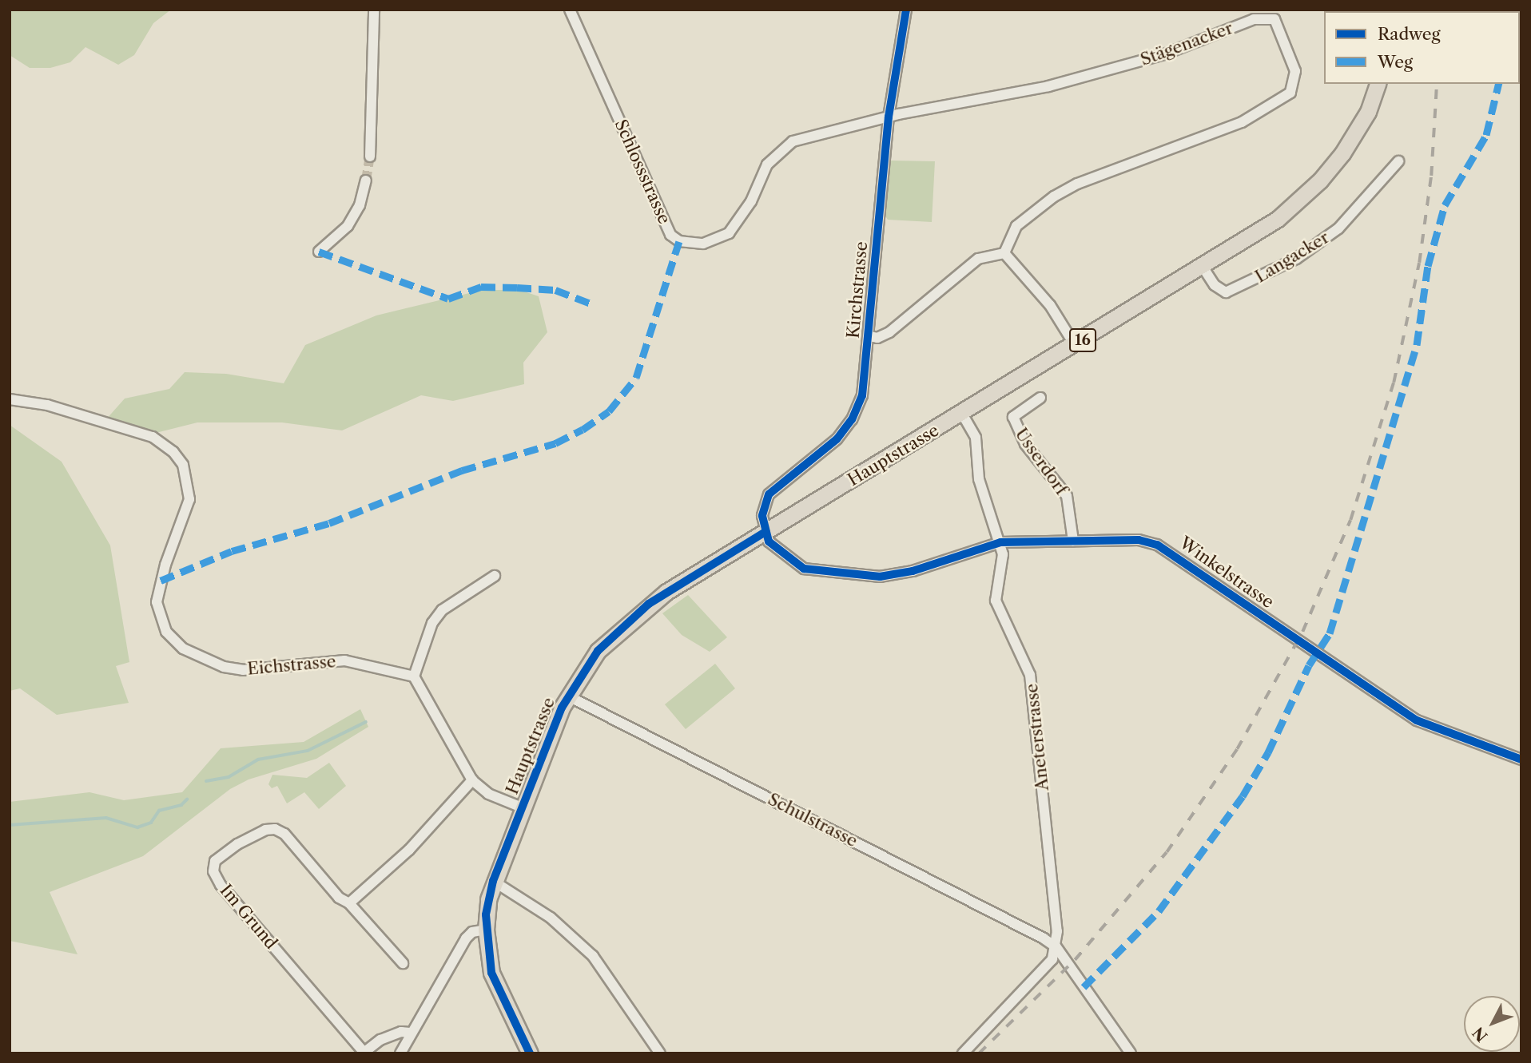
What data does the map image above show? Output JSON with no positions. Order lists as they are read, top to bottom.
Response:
{
  "streets": {
    "main road": ["16", "Hauptstrasse"],
    "street": [
      "Stägenacker",
      "Schlossstrasse",
      "Langacker",
      "Kirchstrasse",
      "Usserdorf",
      "Winkelstrasse",
      "Eichstrasse",
      "Aneterstrasse",
      "Schulstrasse",
      "Im Grund"
    ]
  },
  "crossings": [
    ["Stägenacker", "Schlossstrasse"],
    ["Stägenacker", "Kirchstrasse"],
    ["Schlossstrasse", "Kirchstrasse"],
    ["Langacker", "Hauptstrasse"],
    ["Kirchstrasse", "Hauptstrasse"],
    ["Kirchstrasse", "Winkelstrasse"],
    ["Hauptstrasse", "Winkelstrasse"],
    ["Hauptstrasse", "Aneterstrasse"],
    ["Hauptstrasse", "Schulstrasse"],
    ["Usserdorf", "Winkelstrasse"],
    ["Winkelstrasse", "Aneterstrasse"],
    ["Aneterstrasse", "Schulstrasse"]
  ],
  "legend": ["Radweg", "Weg"],
  "north": "bottom left"
}
